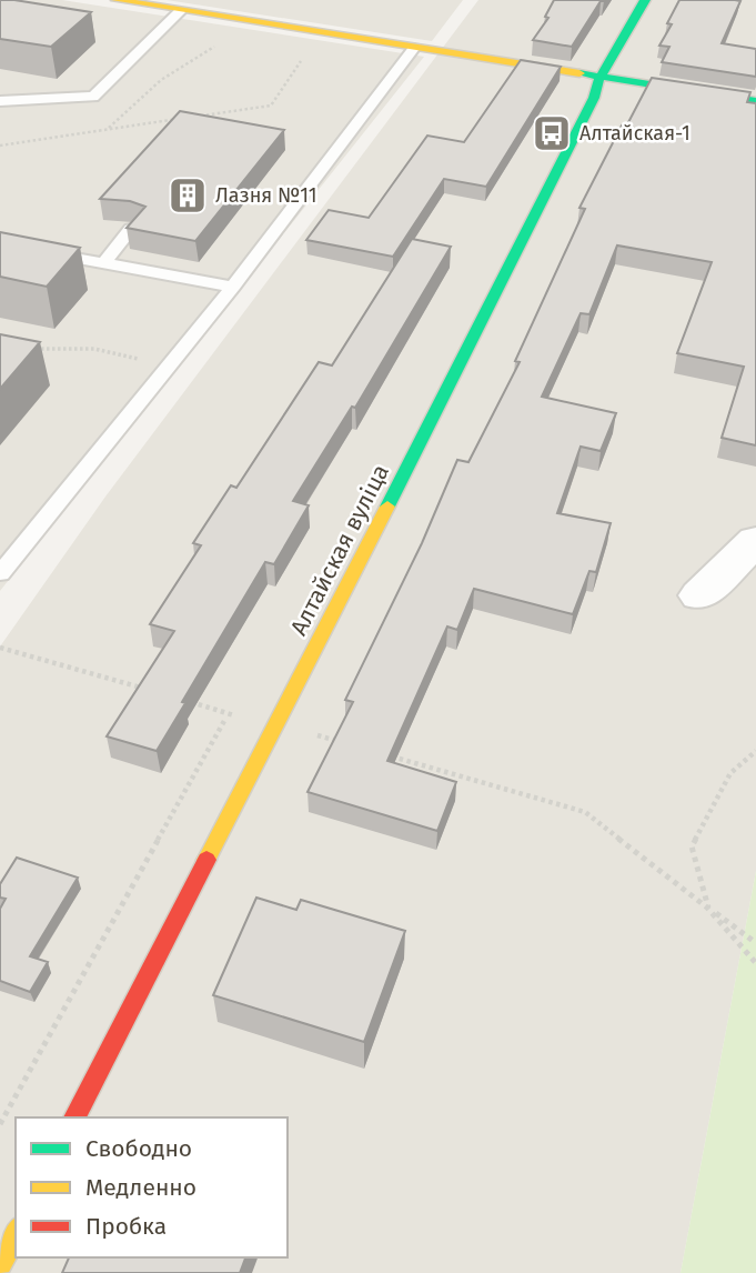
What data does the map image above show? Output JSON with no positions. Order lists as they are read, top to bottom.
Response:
{
  "streets": {
    "main road": ["Алтайская вуліца"]
  },
  "places": {
    "bus stop": ["Алтайская-1"],
    "building": ["Лазня №11"]
  },
  "legend": ["Свободно", "Медленно", "Пробка"]
}
